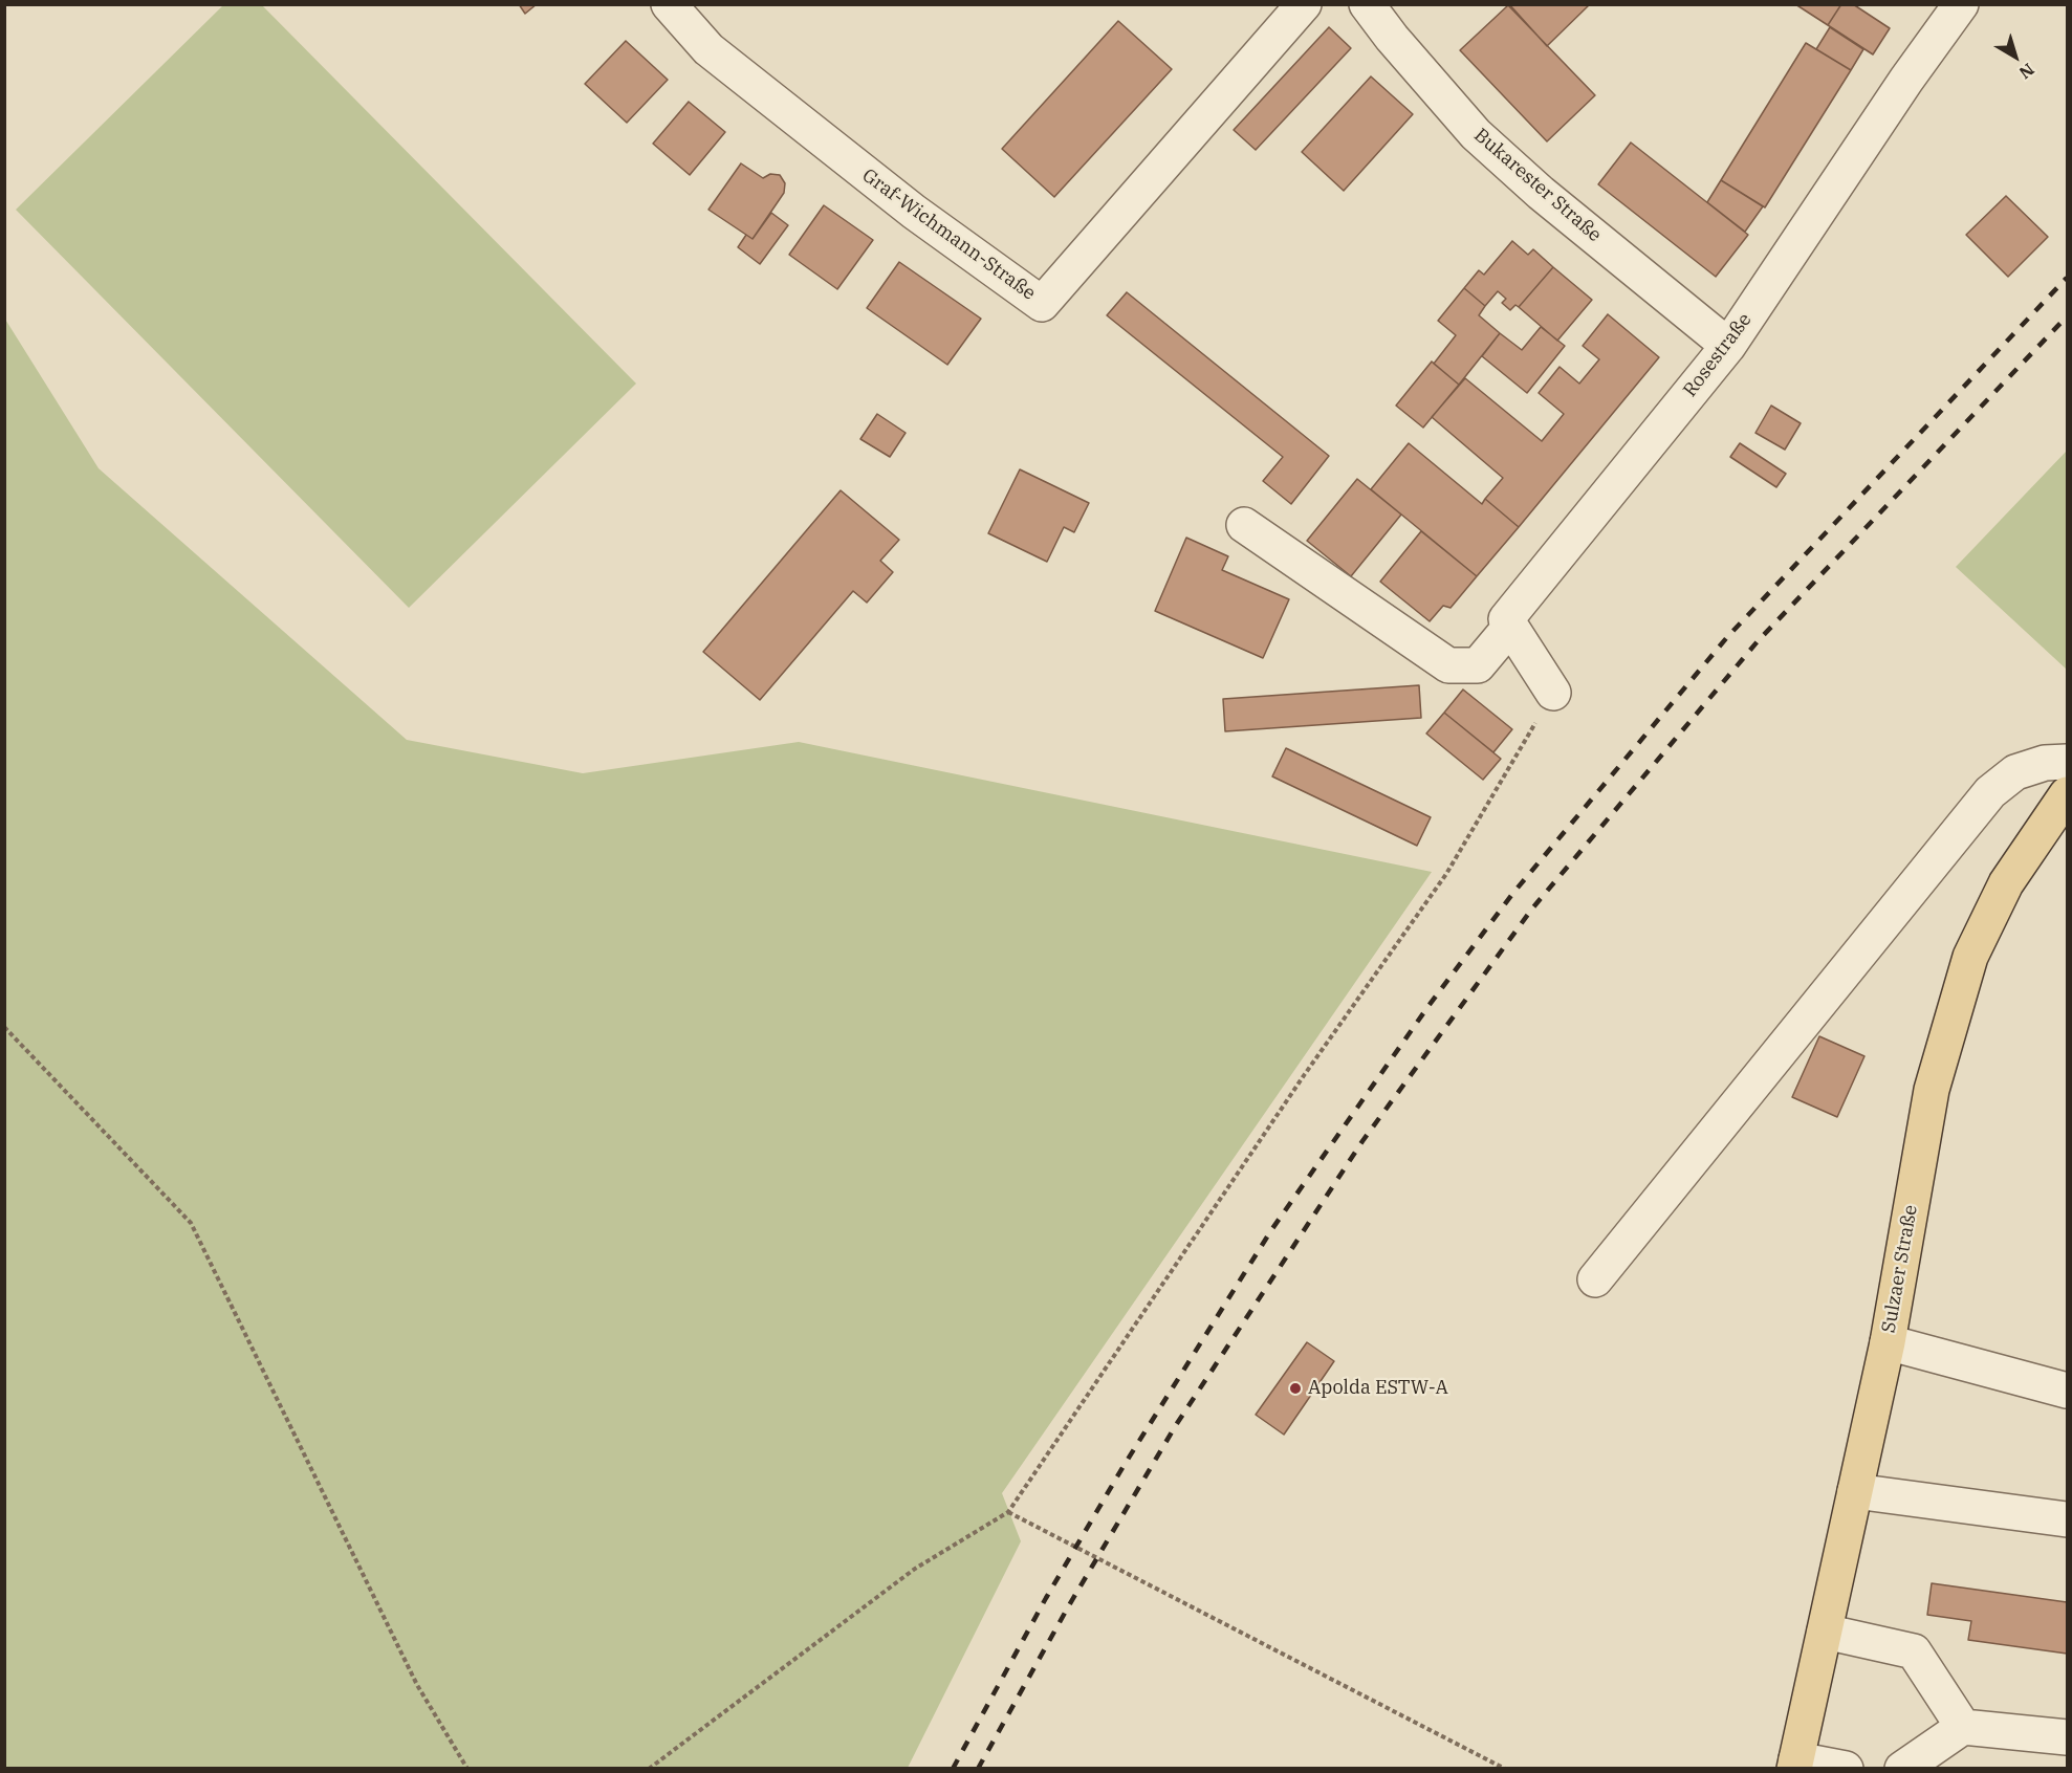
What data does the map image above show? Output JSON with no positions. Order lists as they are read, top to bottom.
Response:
{
  "streets": {
    "main road": ["Sulzaer Straße"],
    "street": ["Bukarester Straße", "Graf-Wichmann-Straße", "Rosestraße"]
  },
  "crossings": [
    ["Bukarester Straße", "Rosestraße"]
  ],
  "places": ["Apolda ESTW-A"],
  "north": "bottom right"
}
